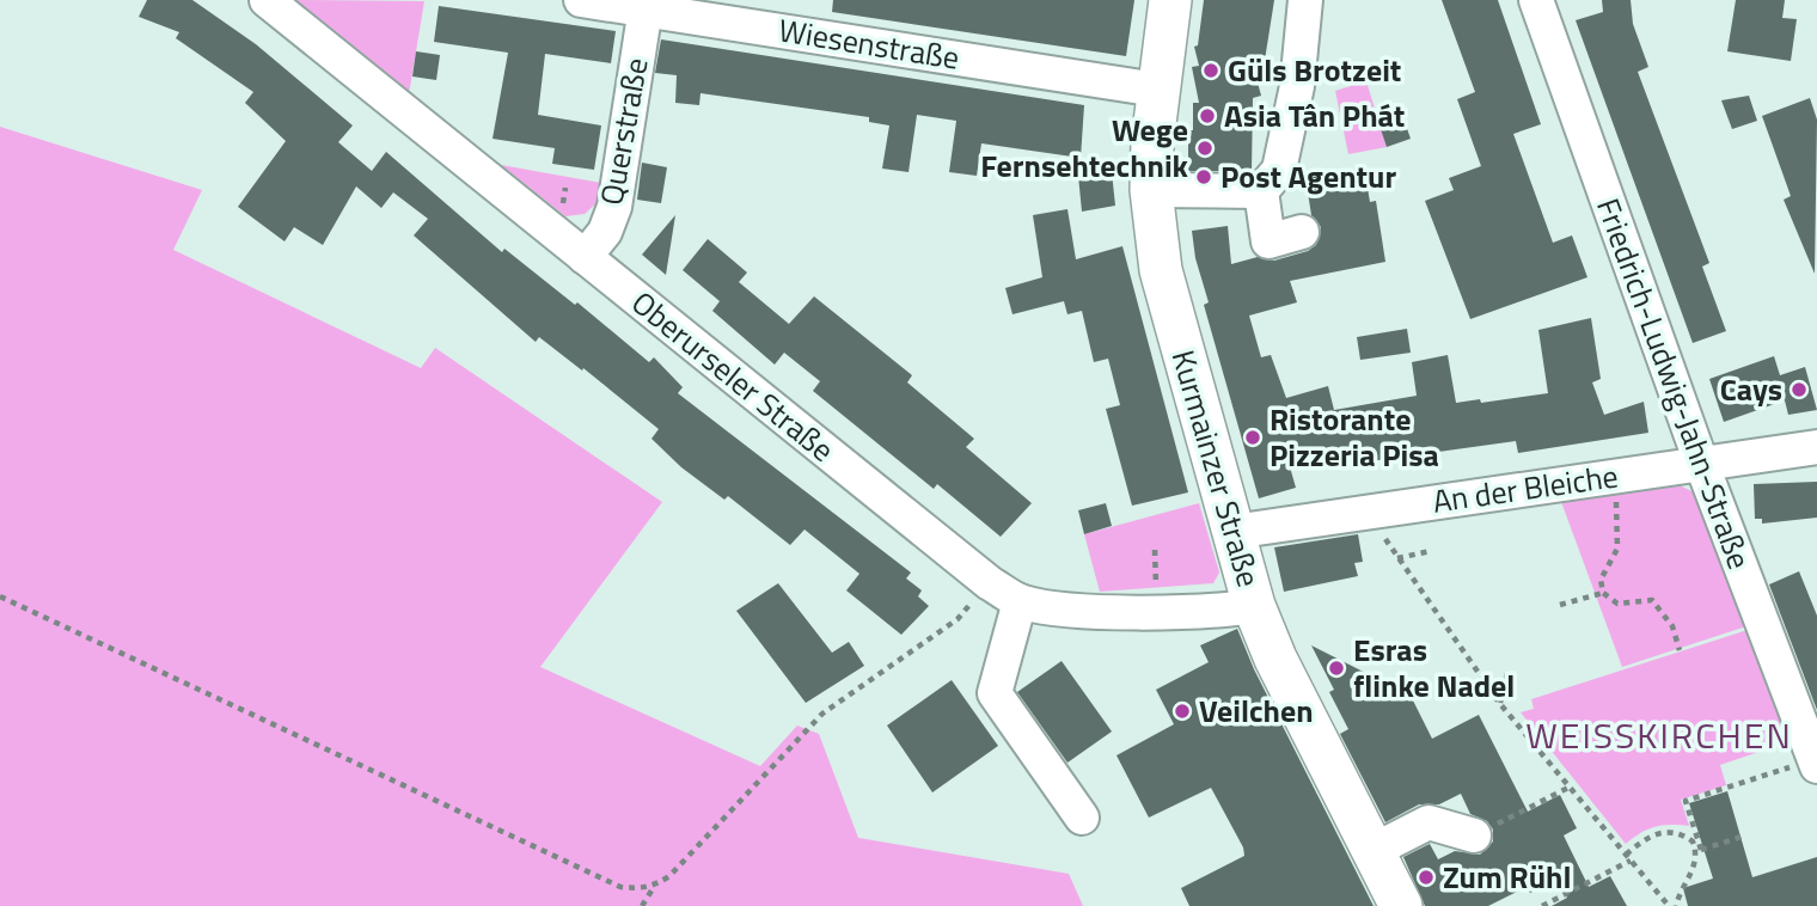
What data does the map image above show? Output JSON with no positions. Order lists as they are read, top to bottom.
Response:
{
  "streets": {
    "main road": ["Kurmainzer Straße"],
    "street": [
      "Wiesenstraße",
      "Querstraße",
      "Oberurseler Straße",
      "Friedrich-Ludwig-Jahn-Straße",
      "An der Bleiche"
    ]
  },
  "crossings": [
    ["Wiesenstraße", "Querstraße"],
    ["Wiesenstraße", "Kurmainzer Straße"],
    ["Querstraße", "Oberurseler Straße"],
    ["Oberurseler Straße", "Kurmainzer Straße"],
    ["Friedrich-Ludwig-Jahn-Straße", "An der Bleiche"],
    ["Kurmainzer Straße", "An der Bleiche"]
  ],
  "districts": ["WEISSKIRCHEN"],
  "places": [
    "Güls Brotzeit",
    "Asia Tân Phát",
    "Wege Fernsehtechnik",
    "Post Agentur",
    "Cays",
    "Ristorante Pizzeria Pisa",
    "Esras flinke Nadel",
    "Veilchen",
    "Zum Rühl"
  ]
}
